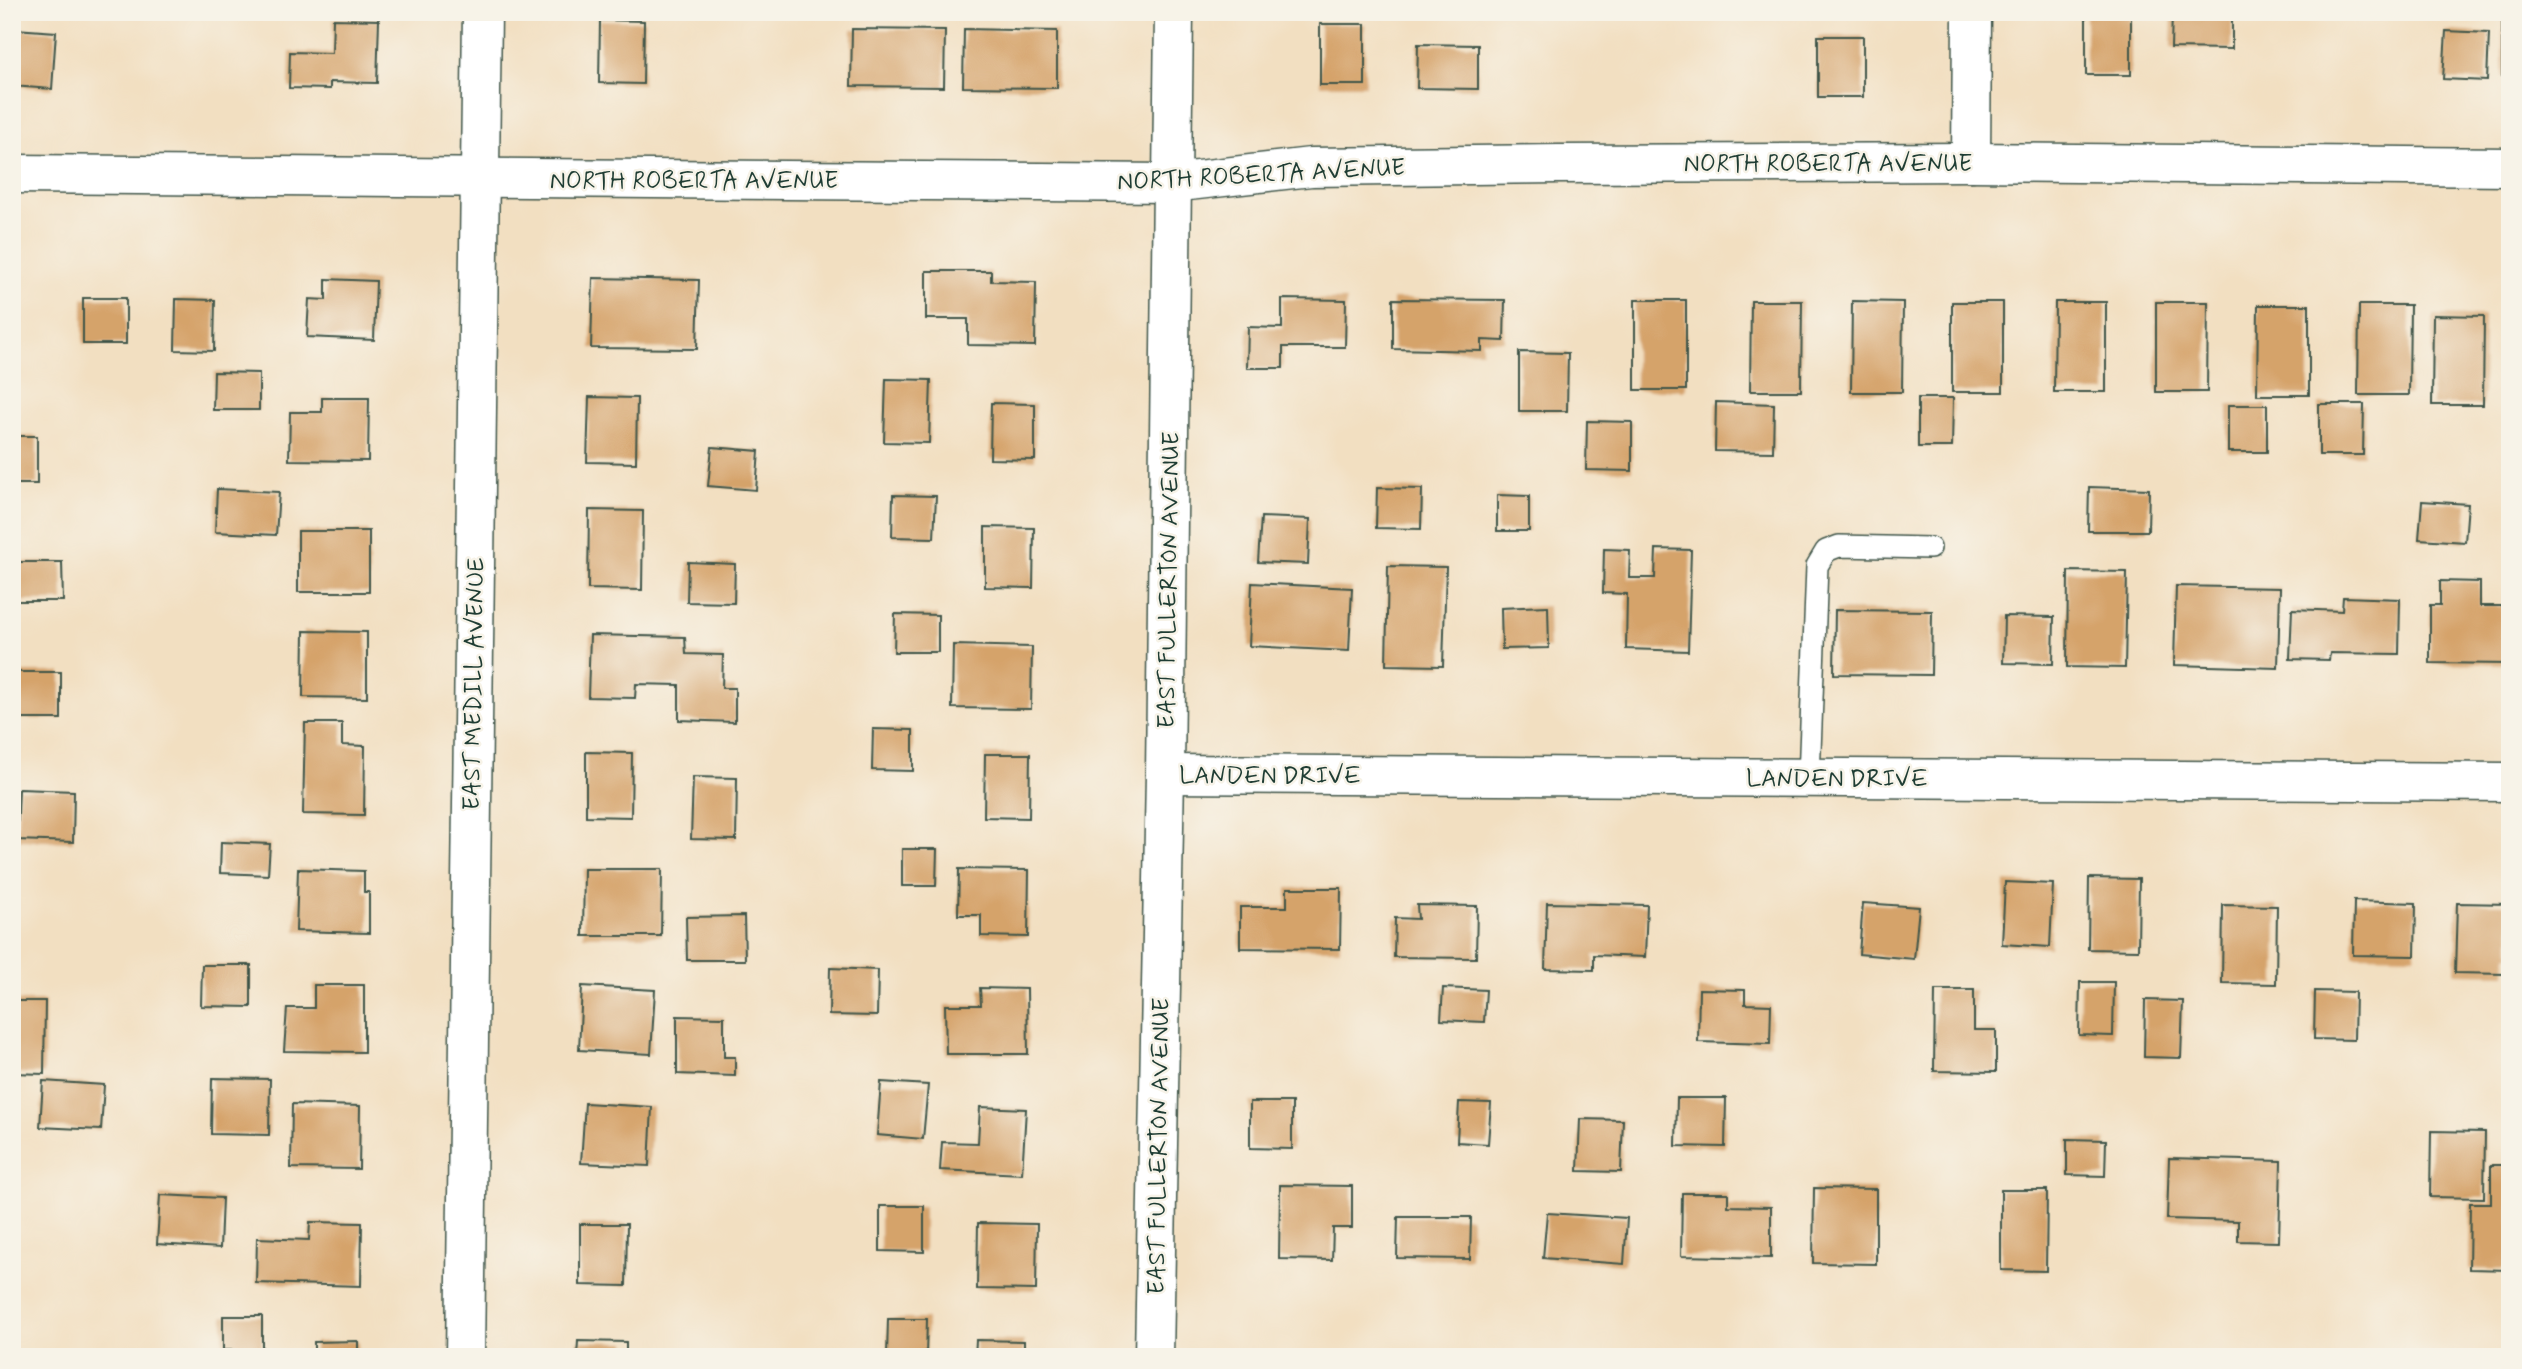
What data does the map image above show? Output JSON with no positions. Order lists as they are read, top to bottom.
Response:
{
  "streets": {
    "street": [
      "NORTH ROBERTA AVENUE",
      "EAST FULLERTON AVENUE",
      "EAST MEDILL AVENUE",
      "LANDEN DRIVE"
    ]
  },
  "crossings": [
    ["NORTH ROBERTA AVENUE", "EAST FULLERTON AVENUE"],
    ["NORTH ROBERTA AVENUE", "EAST MEDILL AVENUE"],
    ["EAST FULLERTON AVENUE", "LANDEN DRIVE"]
  ]
}
